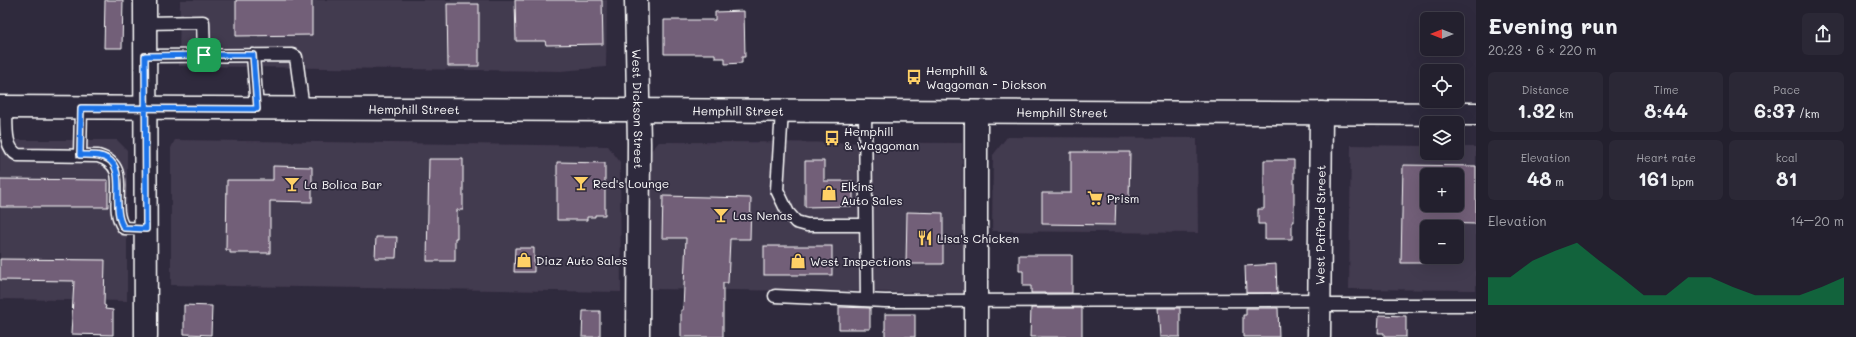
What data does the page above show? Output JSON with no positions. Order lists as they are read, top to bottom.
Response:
{
  "streets": {
    "main road": ["Hemphill Street", "West Dickson Street", "West Pafford Street"]
  },
  "crossings": [
    ["Hemphill Street", "West Dickson Street"],
    ["Hemphill Street", "West Pafford Street"]
  ],
  "places": {
    "bus stop": ["Hemphill & Waggoman - Dickson", "Hemphill & Waggoman"],
    "bar": ["Red's Lounge", "La Bolica Bar", "Las Nenas"],
    "shop": ["Elkins Auto Sales", "Diaz Auto Sales", "West Inspections"],
    "supermarket": ["Prism"],
    "restaurant": ["Lisa's Chicken"]
  },
  "north": "left",
  "page": {
    "heading": ["Evening run", "20:23 · 6 × 220 m"],
    "map_buttons": ["+", "−"],
    "stats": [
      ["Distance", "1.32 km"],
      ["Time", "8:44"],
      ["Pace", "6:37 /km"],
      ["Elevation", "48 m"],
      ["Heart rate", "161 bpm"],
      ["kcal", "81"]
    ],
    "chart": ["Elevation", "14–20 m"]
  }
}
